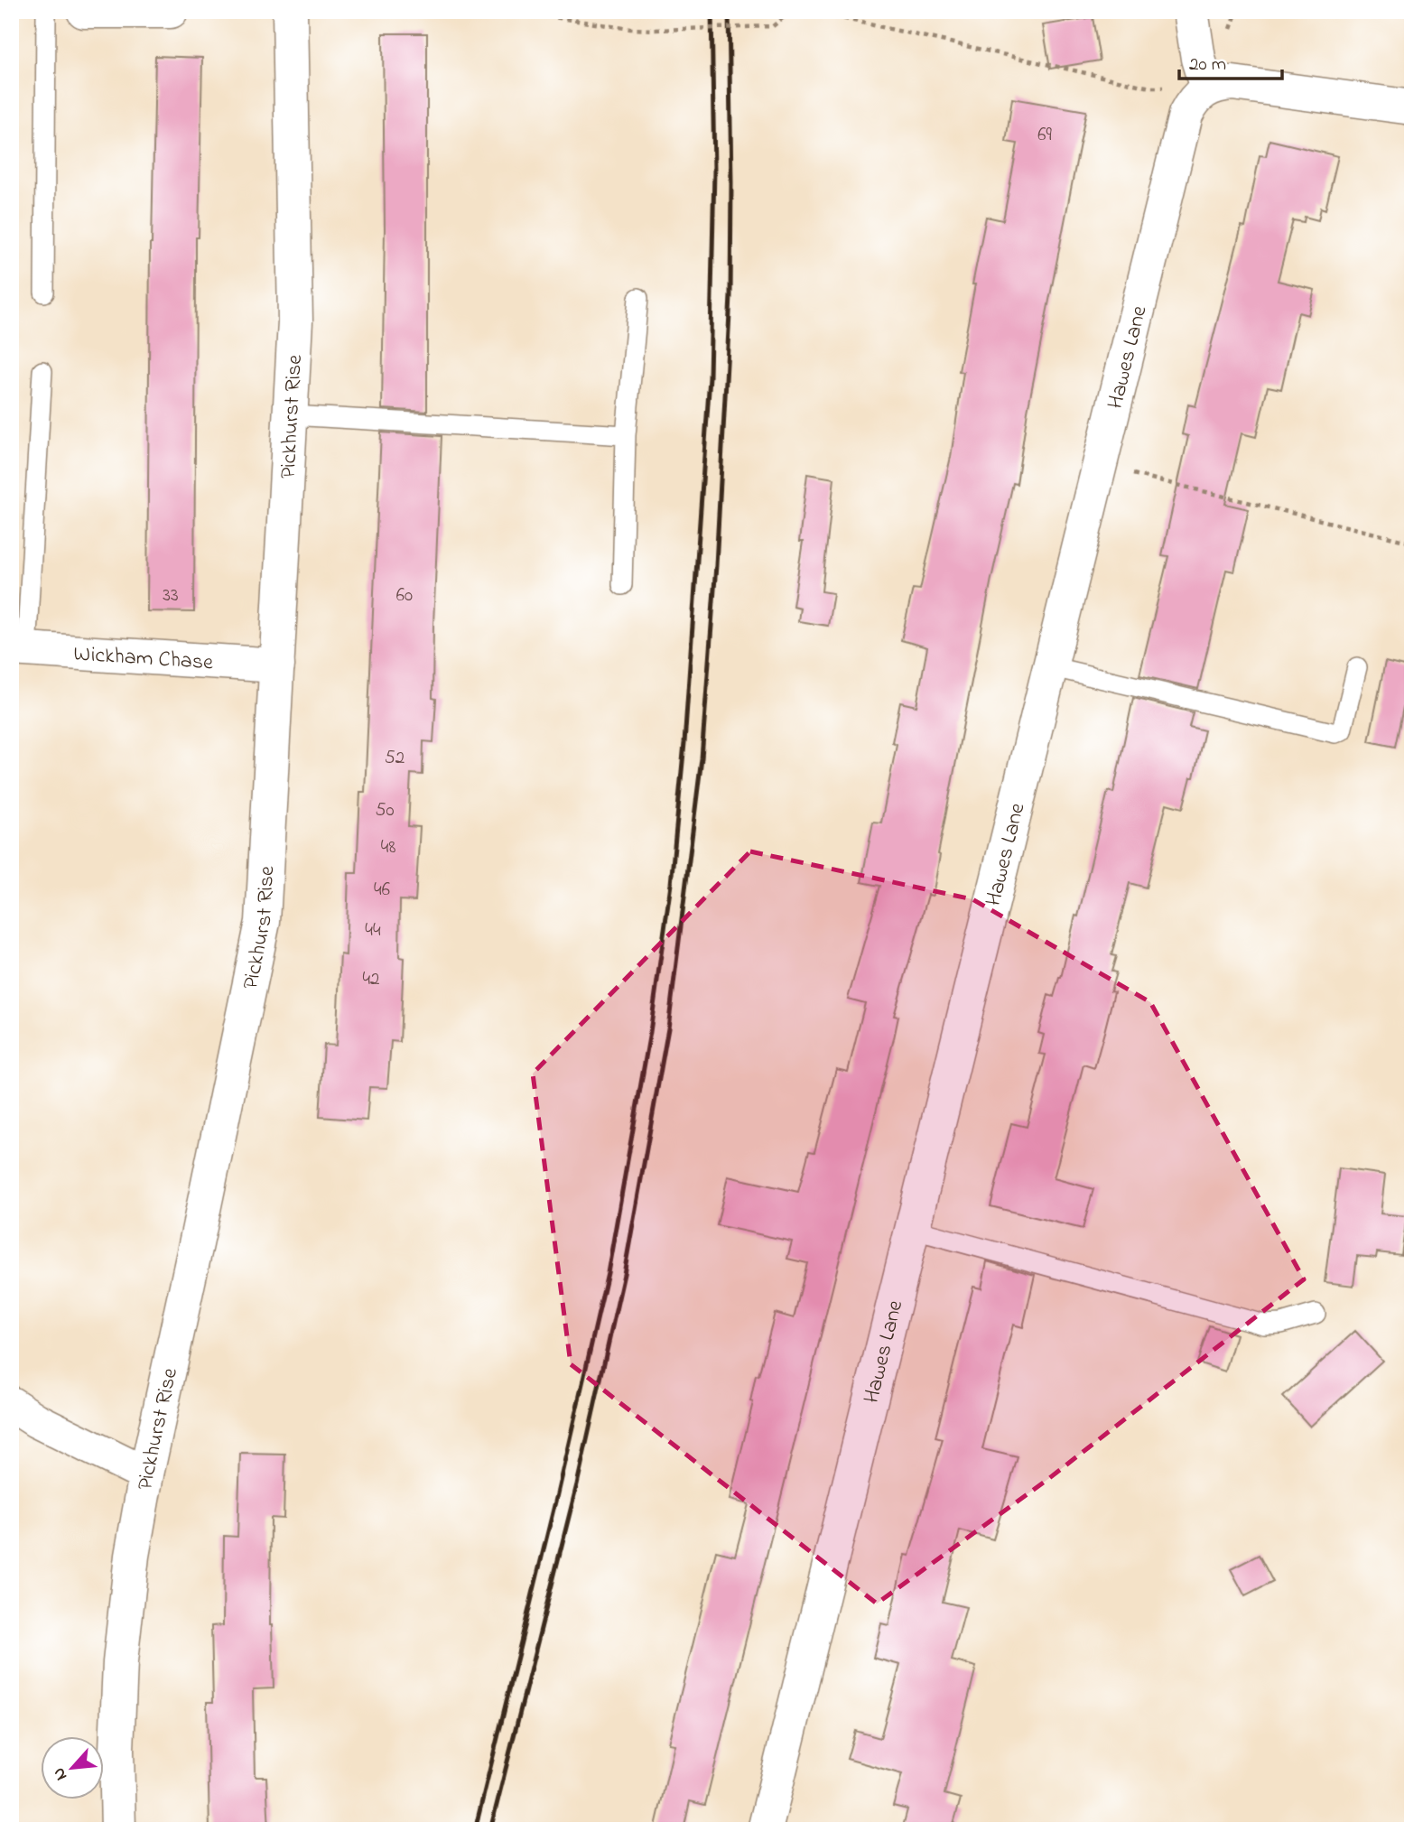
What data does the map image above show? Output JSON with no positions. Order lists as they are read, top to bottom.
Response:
{
  "streets": {
    "street": ["Hawes Lane", "Pickhurst Rise", "Wickham Chase"]
  },
  "crossings": [
    ["Pickhurst Rise", "Wickham Chase"]
  ],
  "house_numbers": [
    "69",
    "33",
    "60",
    "52",
    "50",
    "48",
    "46",
    "44",
    "42"
  ],
  "scale_bar": "20 m",
  "north": "bottom left"
}
